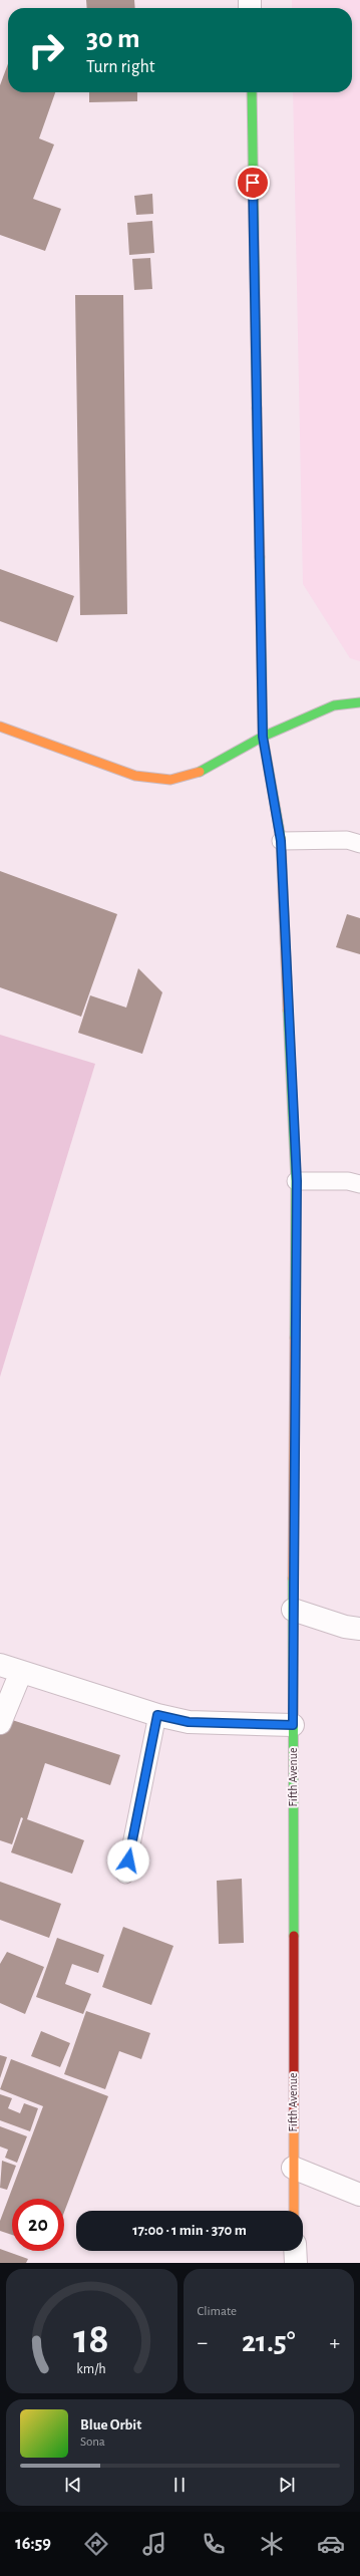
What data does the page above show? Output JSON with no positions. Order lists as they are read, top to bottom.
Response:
{
  "streets": {
    "street": ["Fifth Avenue"]
  },
  "page": {
    "turn": ["30 m", "Turn right"],
    "limit": "20",
    "trip": "17:00 · 1 min · 370 m",
    "tile": "Climate",
    "heat": ["−", "21.5°", "+"],
    "song": ["Blue Orbit", "Sona"],
    "tabs": "16:59",
    "gauge": ["18", "km/h"]
  }
}
